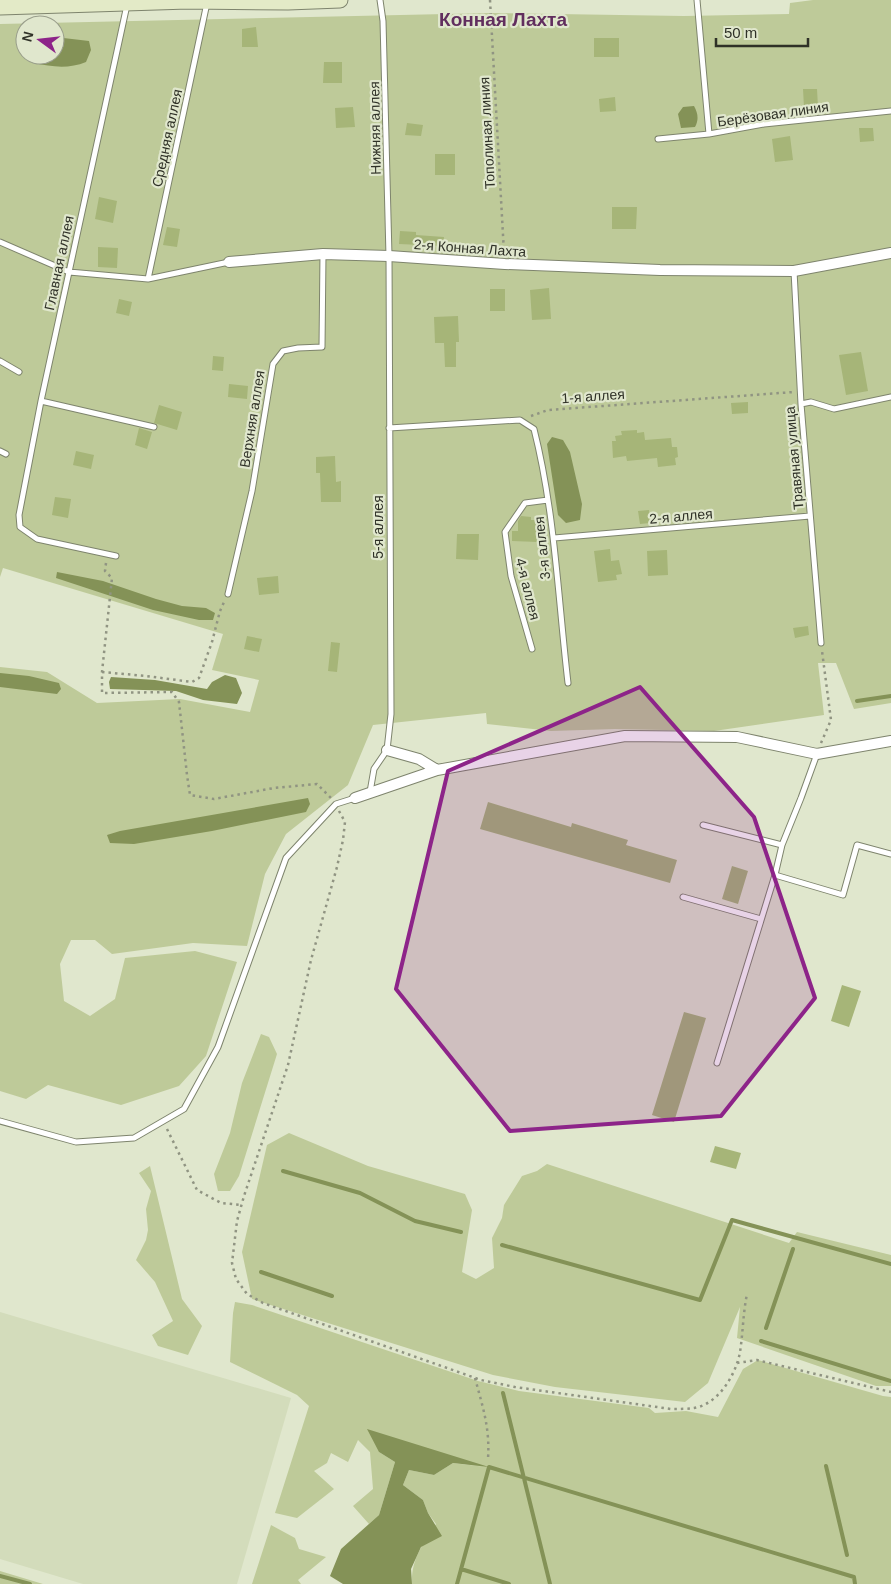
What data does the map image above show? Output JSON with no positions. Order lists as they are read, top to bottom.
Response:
{
  "streets": {
    "street": ["2-я Конная Лахта"],
    "lane": [
      "Берёзовая линия",
      "Нижняя аллея",
      "Средняя аллея",
      "Главная аллея",
      "Верхняя аллея",
      "Травяная улица",
      "2-я аллея",
      "5-я аллея",
      "3-я аллея",
      "4-я аллея"
    ],
    "path": ["Тополиная линия", "1-я аллея"]
  },
  "crossings": [
    ["Нижняя аллея", "2-я Конная Лахта"],
    ["Нижняя аллея", "5-я аллея"],
    ["Тополиная линия", "2-я Конная Лахта"],
    ["Средняя аллея", "2-я Конная Лахта"],
    ["2-я Конная Лахта", "Главная аллея"],
    ["2-я Конная Лахта", "Верхняя аллея"],
    ["2-я Конная Лахта", "Травяная улица"],
    ["2-я Конная Лахта", "5-я аллея"],
    ["1-я аллея", "Травяная улица"],
    ["1-я аллея", "3-я аллея"],
    ["Травяная улица", "2-я аллея"],
    ["2-я аллея", "3-я аллея"],
    ["3-я аллея", "4-я аллея"]
  ],
  "districts": ["Конная Лахта"],
  "scale_bar": "50 m",
  "north": "left"
}
